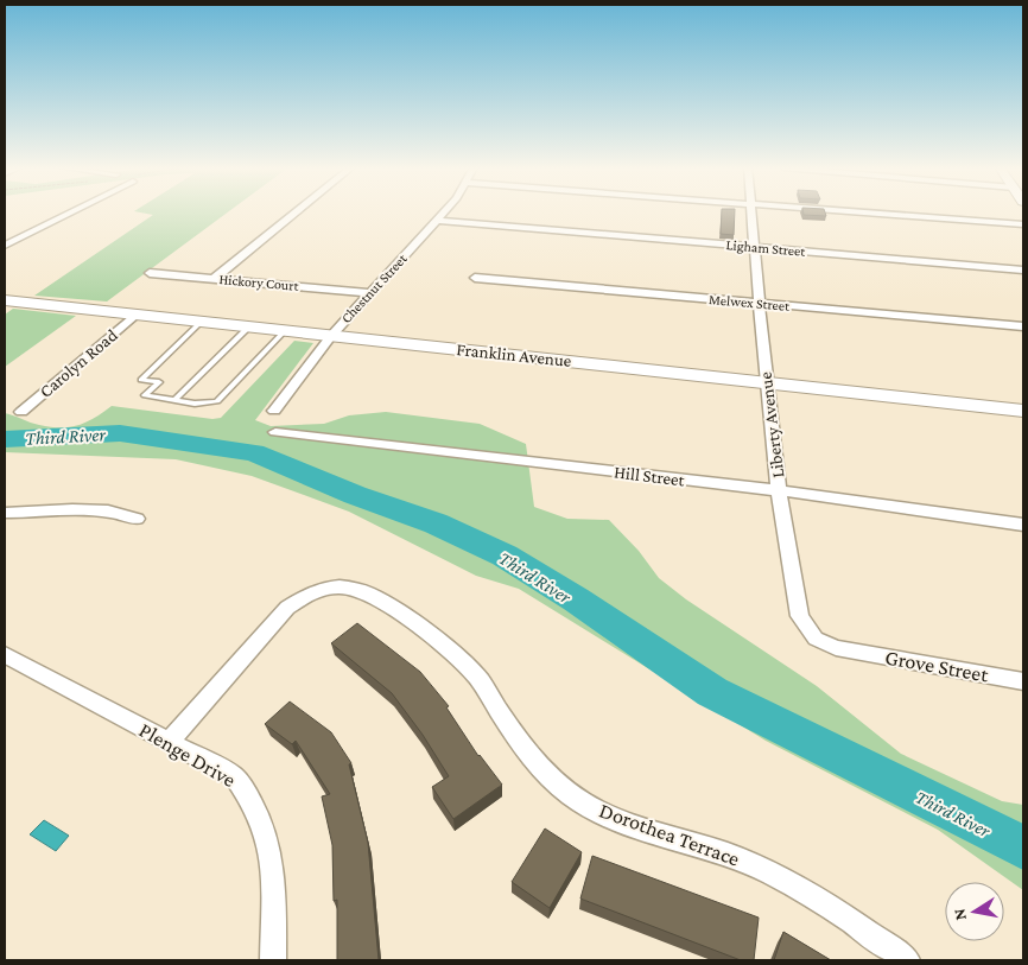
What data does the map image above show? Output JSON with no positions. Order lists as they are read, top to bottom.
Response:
{
  "streets": {
    "main road": ["Franklin Avenue"],
    "street": [
      "Ligham Street",
      "Hickory Court",
      "Chestnut Street",
      "Melwex Street",
      "Carolyn Road",
      "Liberty Avenue",
      "Hill Street",
      "Grove Street",
      "Plenge Drive",
      "Dorothea Terrace"
    ]
  },
  "crossings": [
    ["Ligham Street", "Chestnut Street"],
    ["Ligham Street", "Liberty Avenue"],
    ["Hickory Court", "Chestnut Street"],
    ["Chestnut Street", "Franklin Avenue"],
    ["Melwex Street", "Liberty Avenue"],
    ["Franklin Avenue", "Carolyn Road"],
    ["Franklin Avenue", "Liberty Avenue"],
    ["Liberty Avenue", "Hill Street"],
    ["Liberty Avenue", "Grove Street"],
    ["Plenge Drive", "Dorothea Terrace"]
  ],
  "water": ["Third River"],
  "north": "left"
}
